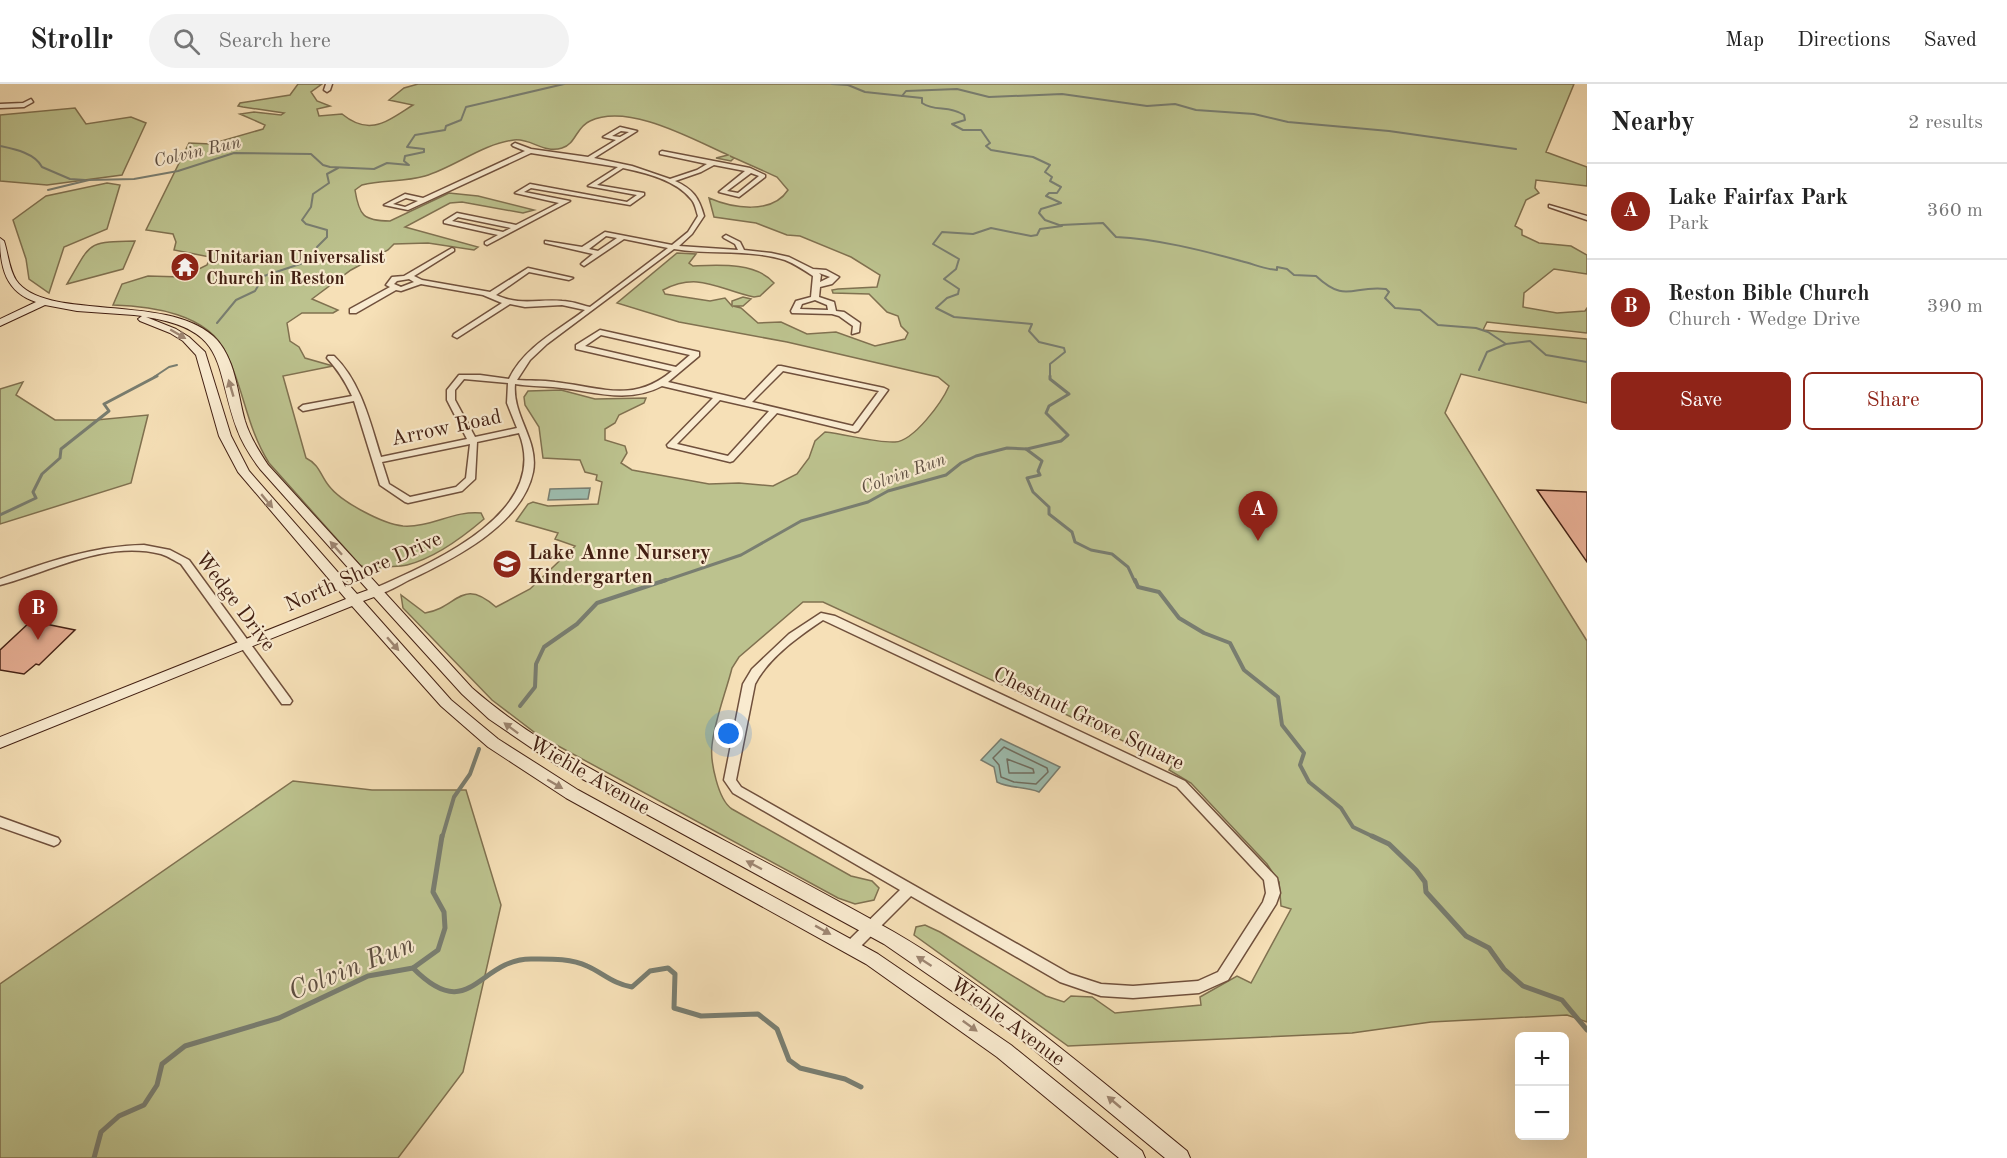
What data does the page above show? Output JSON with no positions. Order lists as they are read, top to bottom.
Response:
{
  "streets": {
    "main road": ["North Shore Drive", "Wiehle Avenue"],
    "street": ["Arrow Road", "Wedge Drive", "Chestnut Grove Square"]
  },
  "crossings": [
    ["Arrow Road", "North Shore Drive"],
    ["North Shore Drive", "Wedge Drive"],
    ["North Shore Drive", "Wiehle Avenue"]
  ],
  "water": ["Colvin Run"],
  "places": {
    "temple": ["Unitarian Universalist Church in Reston"],
    "school or university": ["Lake Anne Nursery Kindergarten"]
  },
  "page": {
    "header": "Strollr",
    "search": "Search here",
    "nav": ["Map", "Directions", "Saved"],
    "heading": ["Nearby", "2 results"],
    "list": [
      {
        "mark": "A",
        "name": "Lake Fairfax Park",
        "note": "Park",
        "value": "360 m"
      },
      {
        "mark": "B",
        "name": "Reston Bible Church",
        "note": "Church · Wedge Drive",
        "value": "390 m"
      }
    ],
    "buttons": ["Save", "Share"],
    "pins": ["A", "B"],
    "map_buttons": ["+", "−"]
  }
}
